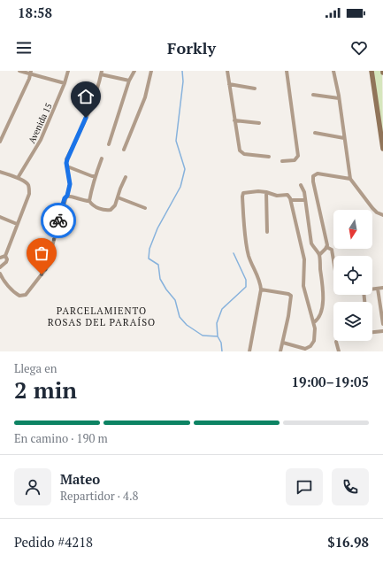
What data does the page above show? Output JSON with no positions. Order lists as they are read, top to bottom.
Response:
{
  "streets": {
    "street": ["Avenida 15"]
  },
  "districts": ["PARCELAMIENTO ROSAS DEL PARAÍSO"],
  "north": "bottom",
  "page": {
    "status": "18:58",
    "header": "Forkly",
    "heading": ["2 min", "Llega en", "19:00–19:05"],
    "panel": [
      "Mateo",
      "Repartidor · 4.8",
      "Pedido #4218",
      "$16.98"
    ],
    "bar": "En camino · 190 m"
  }
}
